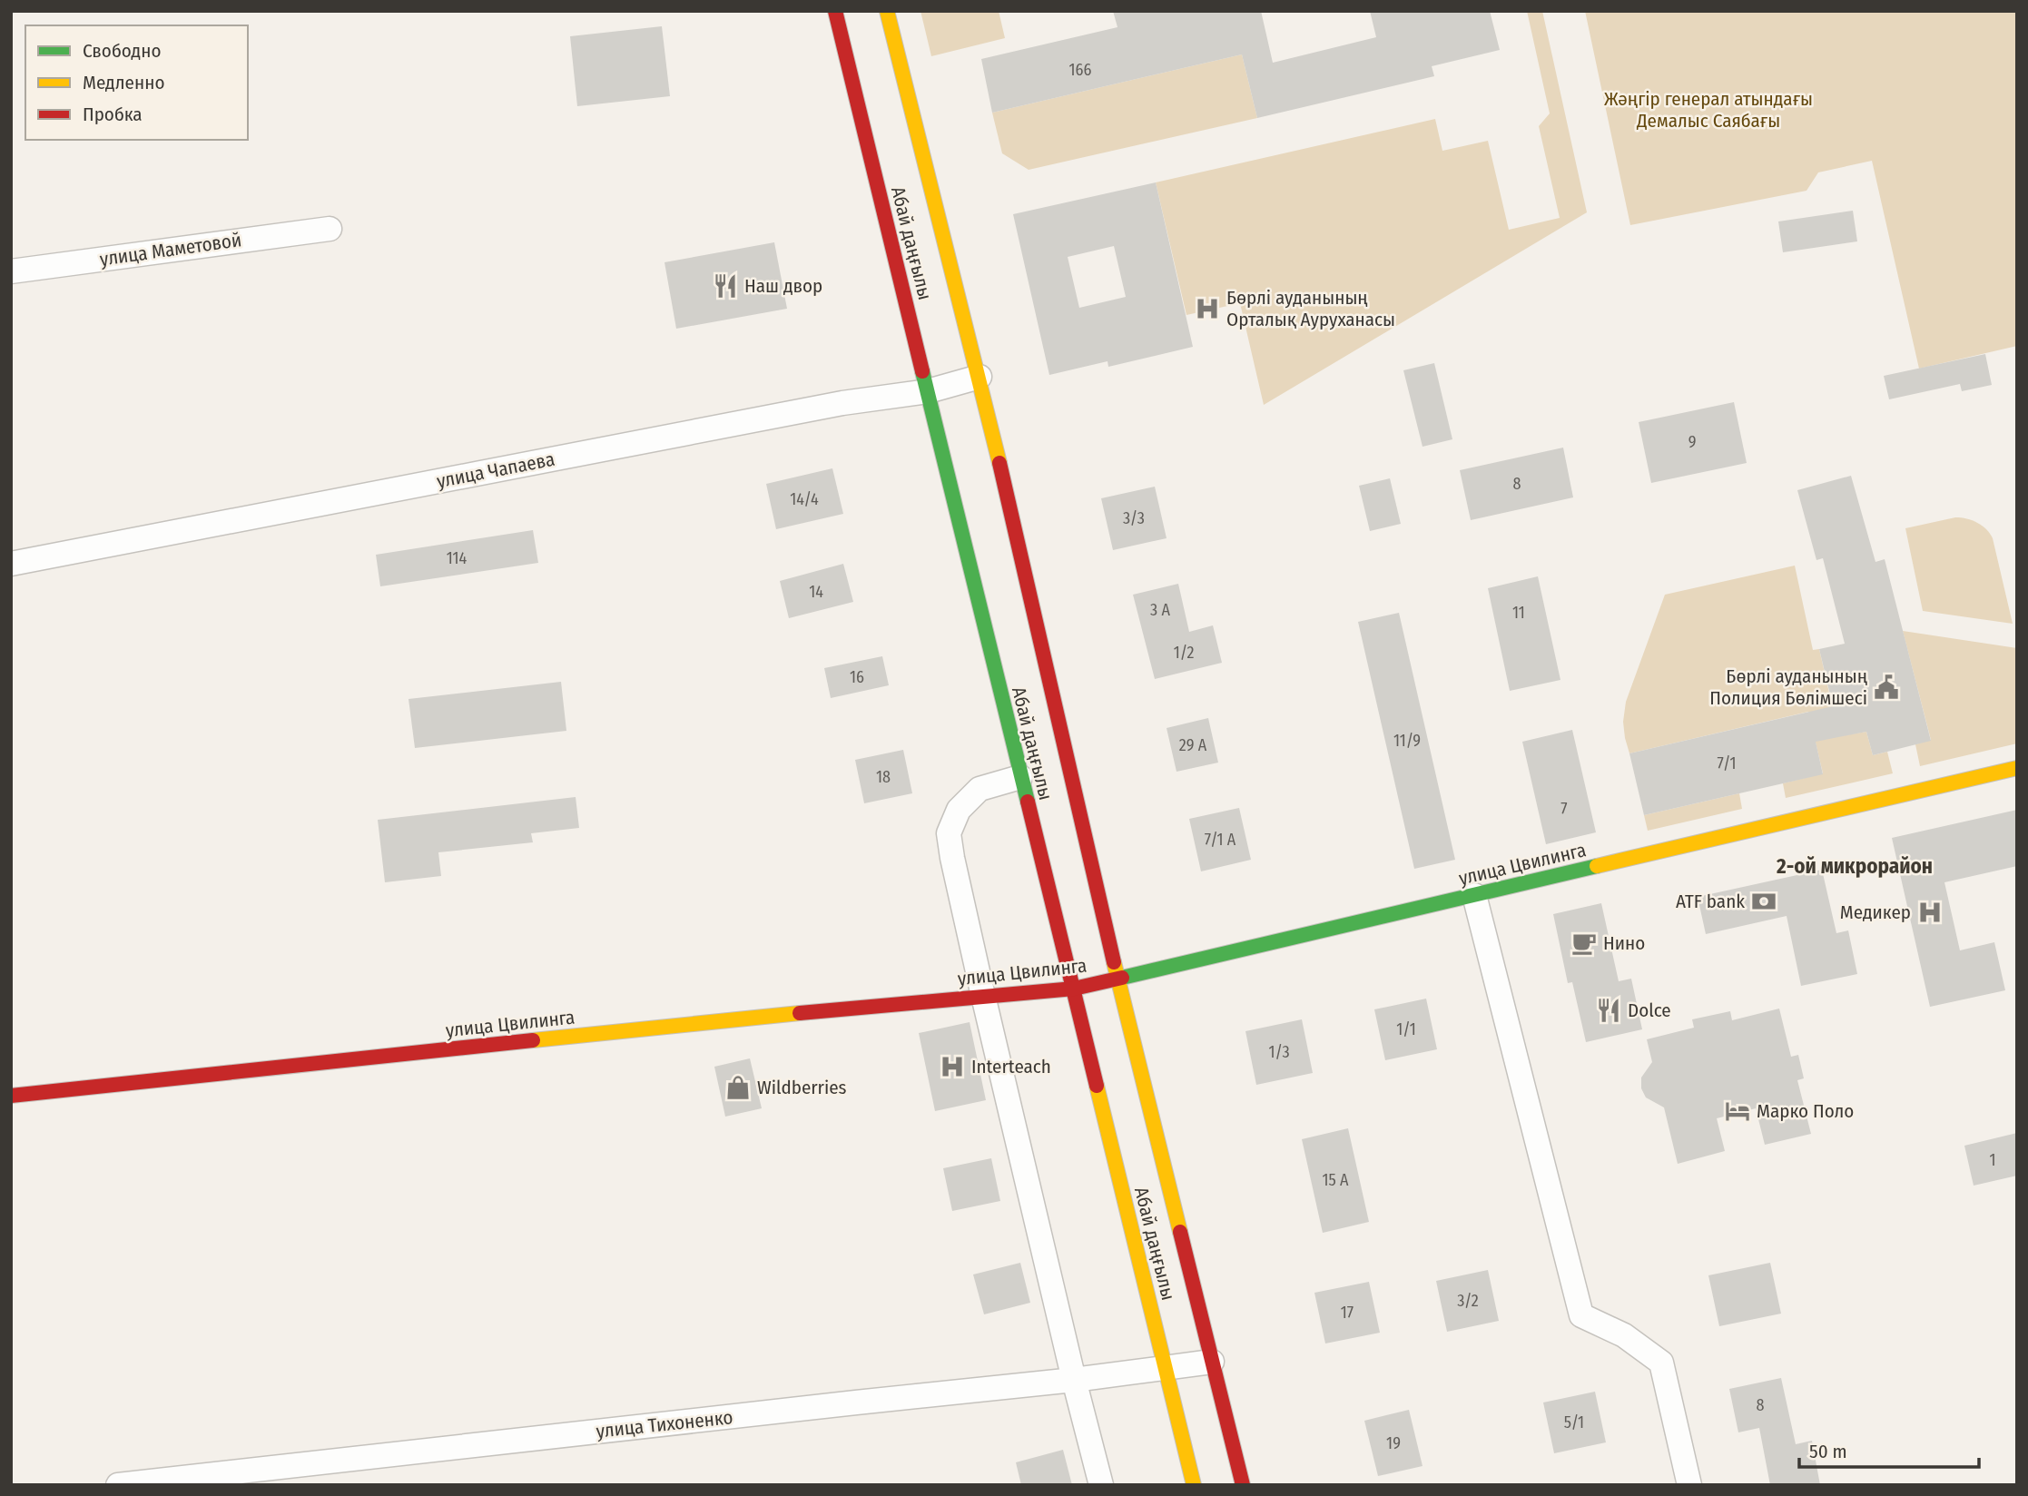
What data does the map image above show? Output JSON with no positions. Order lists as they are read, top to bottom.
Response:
{
  "streets": {
    "street": [
      "Абай даңғылы",
      "улица Маметовой",
      "улица Чапаева",
      "улица Цвилинга",
      "улица Тихоненко"
    ]
  },
  "crossings": [
    ["Абай даңғылы", "улица Чапаева"],
    ["Абай даңғылы", "улица Цвилинга"],
    ["Абай даңғылы", "улица Тихоненко"]
  ],
  "districts": ["2-ой микрорайон"],
  "parks": ["Жәңгір генерал атындағы Демалыс Саябағы"],
  "places": {
    "restaurant": ["Наш двор", "Dolce"],
    "hospital": ["Бөрлі ауданының Орталық Ауруханасы", "Медикер", "Interteach"],
    "public building": ["Бөрлі ауданының Полиция Бөлімшесі"],
    "bank": ["ATF bank"],
    "cafe": ["Нино"],
    "shop": ["Wildberries"],
    "hotel": ["Марко Поло"]
  },
  "house_numbers": [
    "166",
    "9",
    "8",
    "14/4",
    "3/3",
    "114",
    "14",
    "3 А",
    "11",
    "1/2",
    "16",
    "11/9",
    "29 А",
    "7/1",
    "18",
    "7",
    "7/1 А",
    "1/1",
    "1/3",
    "1",
    "15 А",
    "3/2",
    "17",
    "8",
    "5/1",
    "19"
  ],
  "legend": ["Свободно", "Медленно", "Пробка"],
  "scale_bar": "50 m"
}
